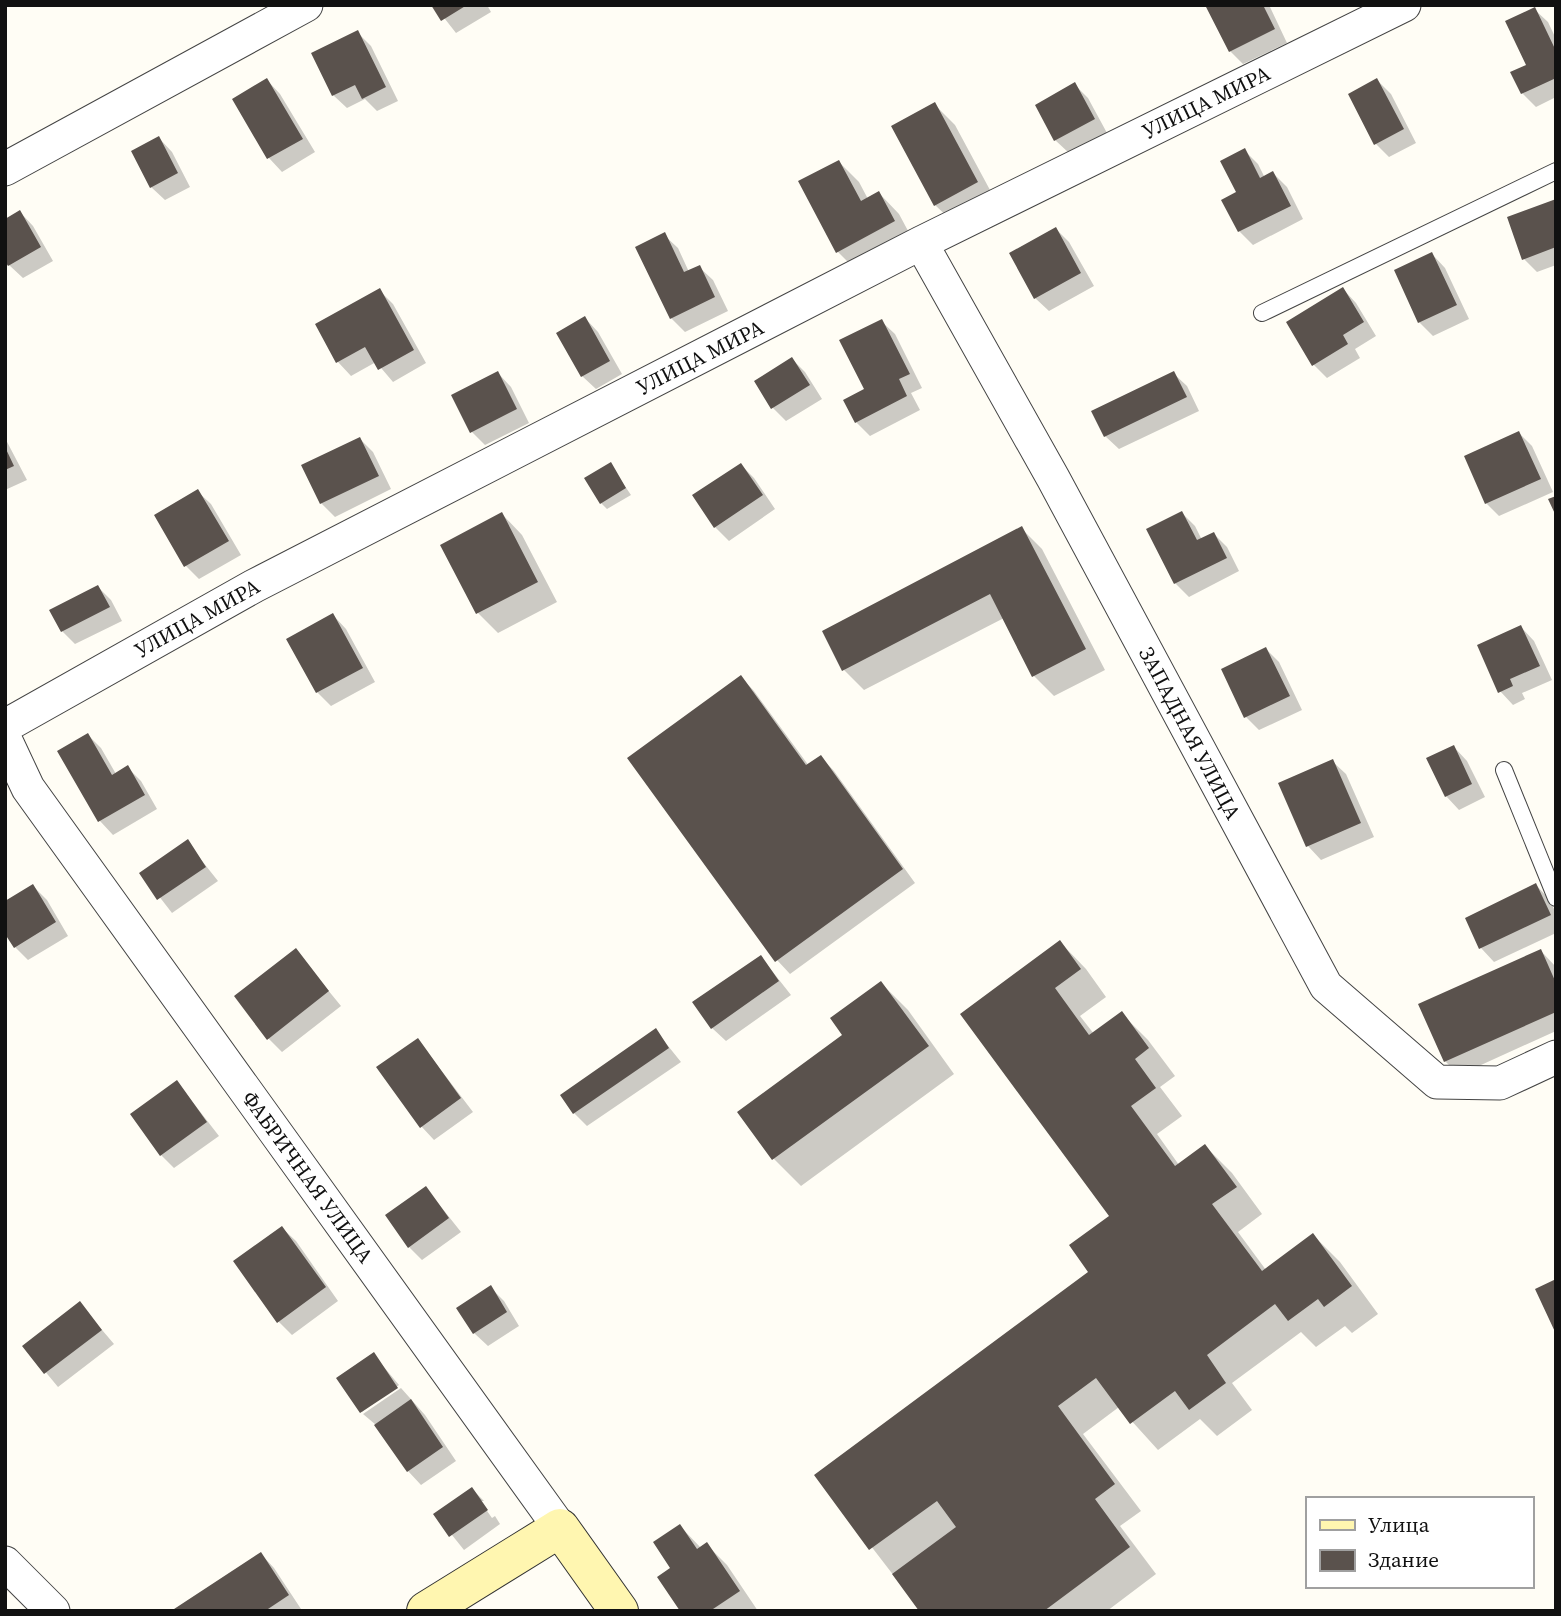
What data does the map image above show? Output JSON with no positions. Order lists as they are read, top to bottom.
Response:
{
  "streets": {
    "street": ["УЛИЦА МИРА", "ЗАПАДНАЯ УЛИЦА", "ФАБРИЧНАЯ УЛИЦА"]
  },
  "crossings": [
    ["УЛИЦА МИРА", "ЗАПАДНАЯ УЛИЦА"]
  ],
  "legend": ["Улица", "Здание"]
}
